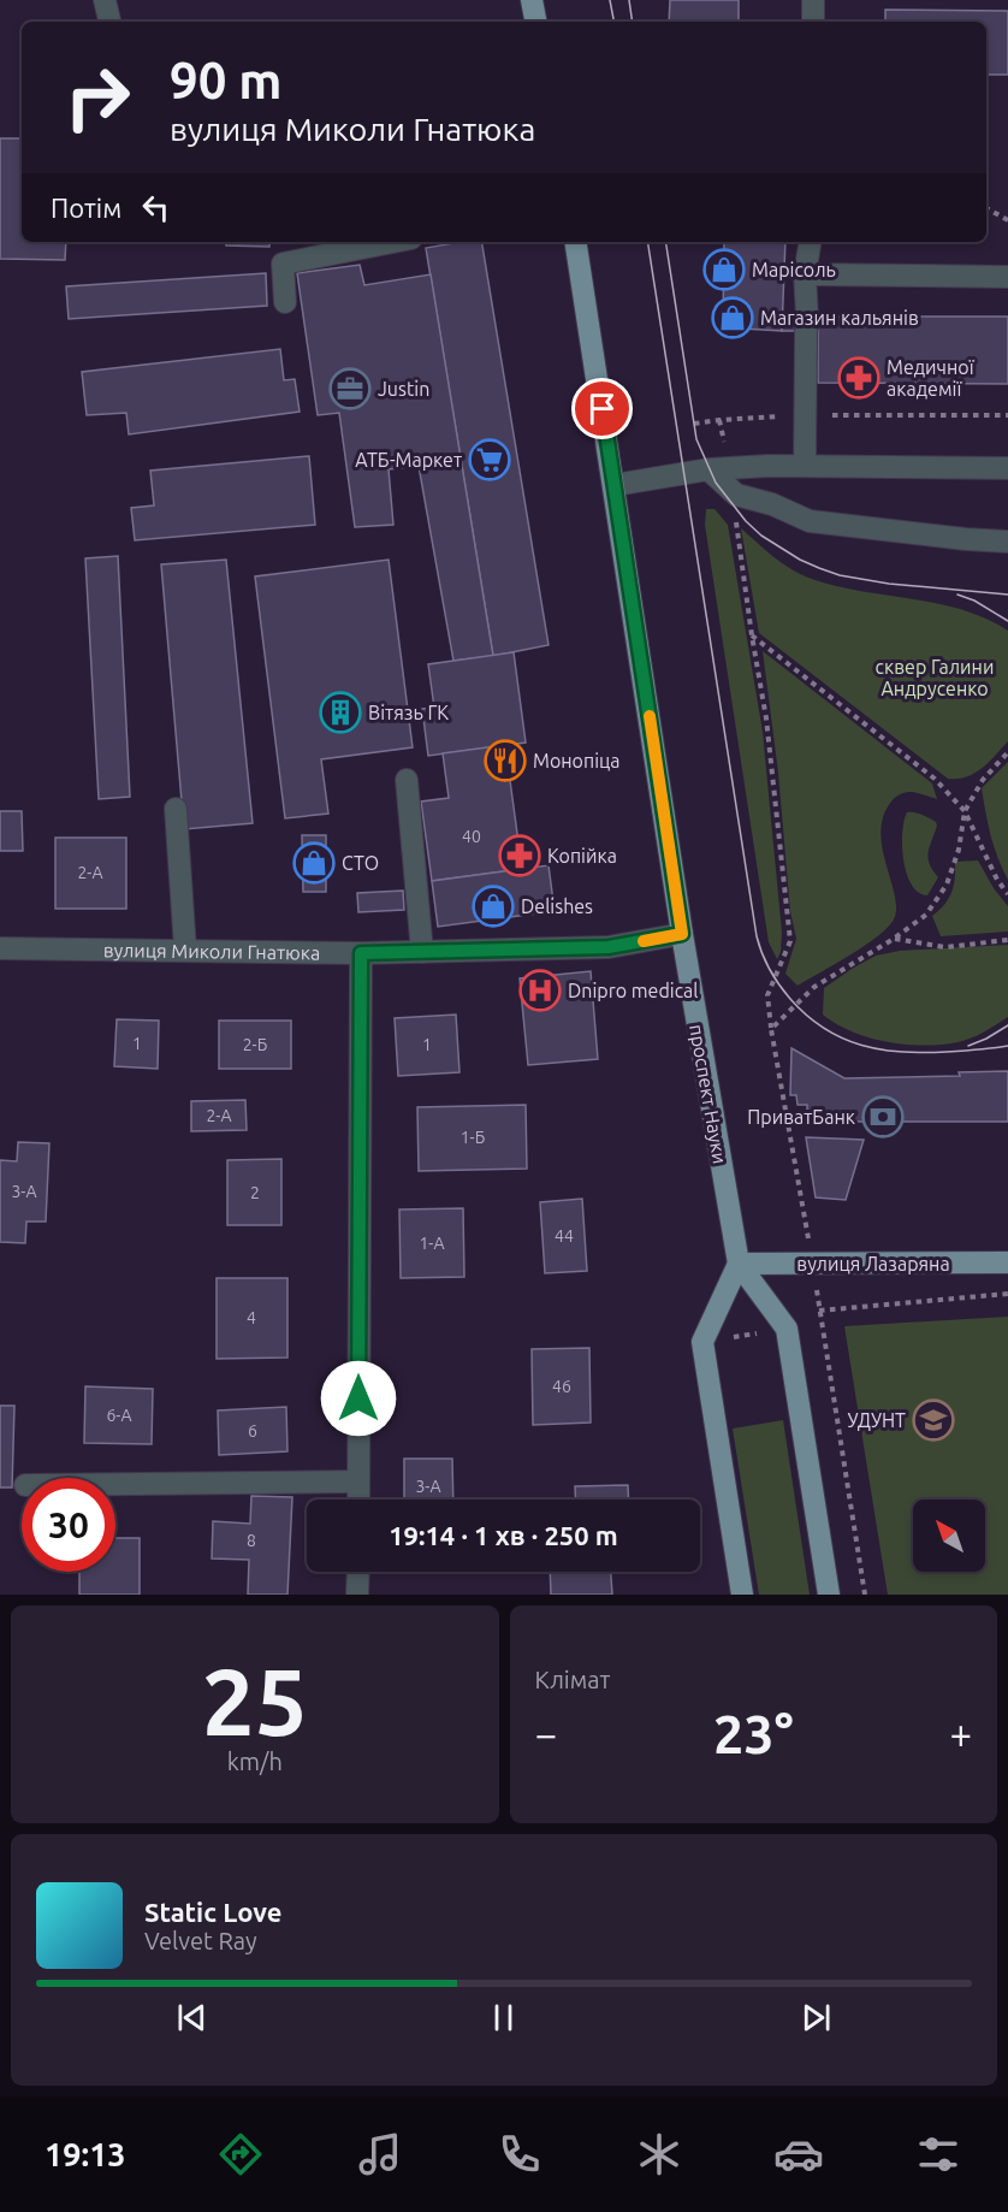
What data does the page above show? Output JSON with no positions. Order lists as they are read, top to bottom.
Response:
{
  "streets": {
    "main road": ["проспект Науки", "вулиця Лазаряна"],
    "street": ["вулиця Миколи Гнатюка"]
  },
  "crossings": [
    ["вулиця Миколи Гнатюка", "проспект Науки"],
    ["проспект Науки", "вулиця Лазаряна"]
  ],
  "parks": ["сквер Галини Андрусенко"],
  "places": {
    "shop": [
      "Марісоль",
      "Магазин кальянів",
      "СТО",
      "Delishes"
    ],
    "pharmacy": ["Медичної академії", "Копійка"],
    "office": ["Justin"],
    "supermarket": ["АТБ-Маркет"],
    "building": ["Вітязь ГК"],
    "restaurant": ["Монопіца"],
    "hospital": ["Dnipro medical"],
    "bank": ["ПриватБанк"],
    "school or university": ["УДУНТ"]
  },
  "house_numbers": [
    "40",
    "2-А",
    "1",
    "2-Б",
    "1",
    "2-А",
    "1-Б",
    "3-А",
    "2",
    "44",
    "1-А",
    "4",
    "46",
    "6-А",
    "6",
    "3-А",
    "8"
  ],
  "north": "top left",
  "page": {
    "turn": ["90 m", "вулиця Миколи Гнатюка"],
    "then": "Потім",
    "limit": "30",
    "trip": "19:14 · 1 хв · 250 m",
    "tile": [
      ["25", "km/h"],
      "Клімат"
    ],
    "heat": ["−", "23°", "+"],
    "song": ["Static Love", "Velvet Ray"],
    "tabs": "19:13"
  }
}
